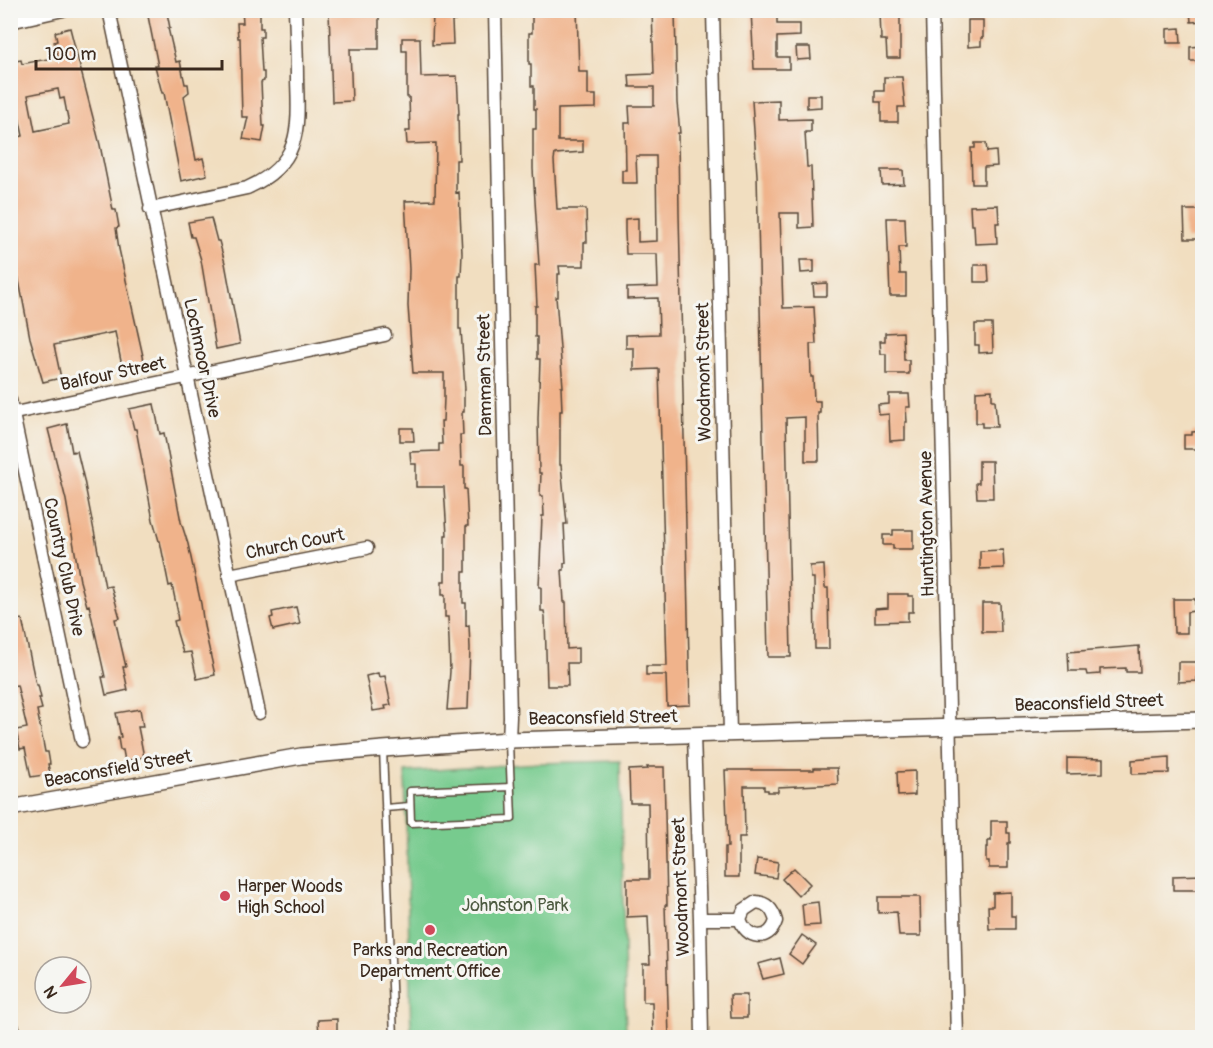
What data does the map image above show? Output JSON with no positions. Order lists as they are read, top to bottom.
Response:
{
  "streets": {
    "street": [
      "Lochmoor Drive",
      "Woodmont Street",
      "Balfour Street",
      "Damman Street",
      "Huntington Avenue",
      "Church Court",
      "Country Club Drive",
      "Beaconsfield Street"
    ]
  },
  "crossings": [
    ["Lochmoor Drive", "Balfour Street"],
    ["Lochmoor Drive", "Church Court"],
    ["Woodmont Street", "Beaconsfield Street"],
    ["Balfour Street", "Country Club Drive"],
    ["Damman Street", "Beaconsfield Street"],
    ["Huntington Avenue", "Beaconsfield Street"]
  ],
  "parks": ["Johnston Park"],
  "places": ["Harper Woods High School", "Parks and Recreation Department Office"],
  "scale_bar": "100 m",
  "north": "bottom left"
}
